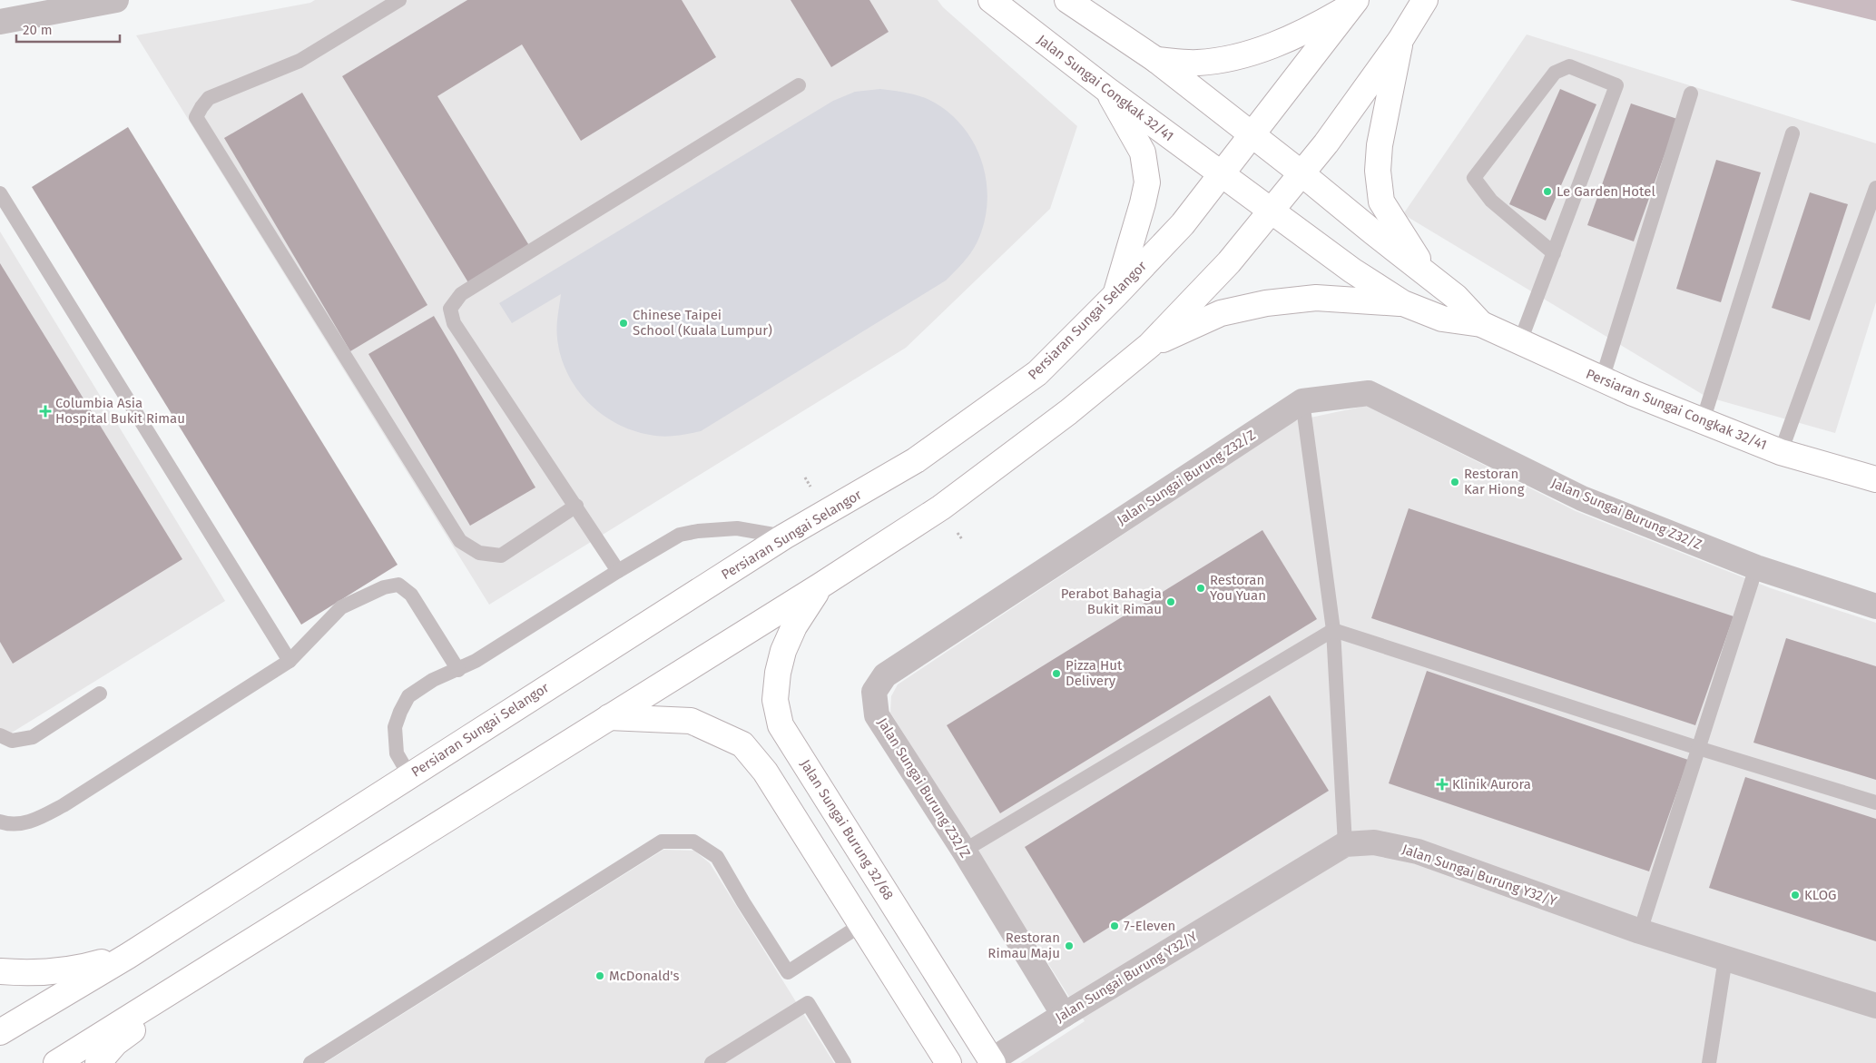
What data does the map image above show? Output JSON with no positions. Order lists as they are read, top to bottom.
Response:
{
  "streets": {
    "main road": [
      "Jalan Sungai Congkak 32/41",
      "Persiaran Sungai Selangor",
      "Persiaran Sungai Congkak 32/41",
      "Jalan Sungai Burung 32/68"
    ],
    "street": ["Jalan Sungai Burung Z32/Z", "Jalan Sungai Burung Y32/Y"]
  },
  "crossings": [
    ["Jalan Sungai Congkak 32/41", "Persiaran Sungai Selangor"],
    ["Jalan Sungai Congkak 32/41", "Persiaran Sungai Congkak 32/41"],
    ["Persiaran Sungai Selangor", "Persiaran Sungai Congkak 32/41"],
    ["Jalan Sungai Burung Z32/Z", "Jalan Sungai Burung Y32/Y"],
    ["Jalan Sungai Burung 32/68", "Jalan Sungai Burung Y32/Y"]
  ],
  "places": {
    "other": [
      "Le Garden Hotel",
      "Chinese Taipei School (Kuala Lumpur)",
      "Restoran Kar Hiong",
      "Restoran You Yuan",
      "Perabot Bahagia Bukit Rimau",
      "Pizza Hut Delivery",
      "KLOG",
      "7-Eleven",
      "Restoran Rimau Maju",
      "McDonald's"
    ],
    "health": ["Columbia Asia Hospital Bukit Rimau", "Klinik Aurora"]
  },
  "scale_bar": "20 m"
}
